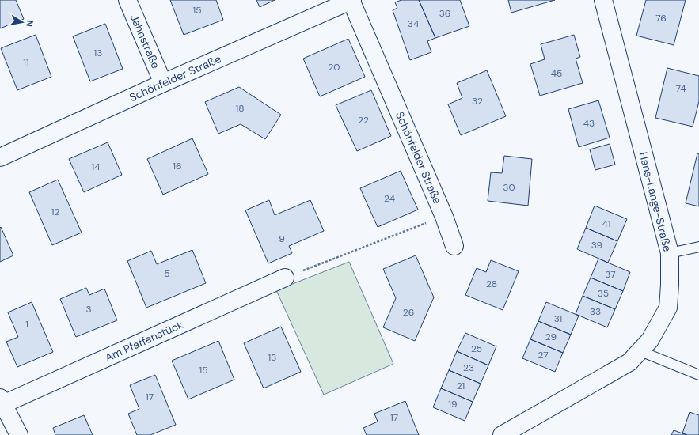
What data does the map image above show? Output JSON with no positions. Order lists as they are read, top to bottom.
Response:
{
  "streets": {
    "street": [
      "Jahnstraße",
      "Schönfelder Straße",
      "Hans-Lange-Straße",
      "Am Pfaffenstück"
    ]
  },
  "crossings": [
    ["Jahnstraße", "Schönfelder Straße"]
  ],
  "house_numbers": [
    "15",
    "36",
    "76",
    "34",
    "13",
    "11",
    "20",
    "45",
    "74",
    "32",
    "18",
    "22",
    "43",
    "16",
    "14",
    "30",
    "24",
    "12",
    "41",
    "9",
    "39",
    "5",
    "37",
    "28",
    "35",
    "3",
    "33",
    "26",
    "31",
    "1",
    "29",
    "25",
    "27",
    "13",
    "23",
    "15",
    "21",
    "17",
    "19",
    "17"
  ],
  "north": "right"
}
